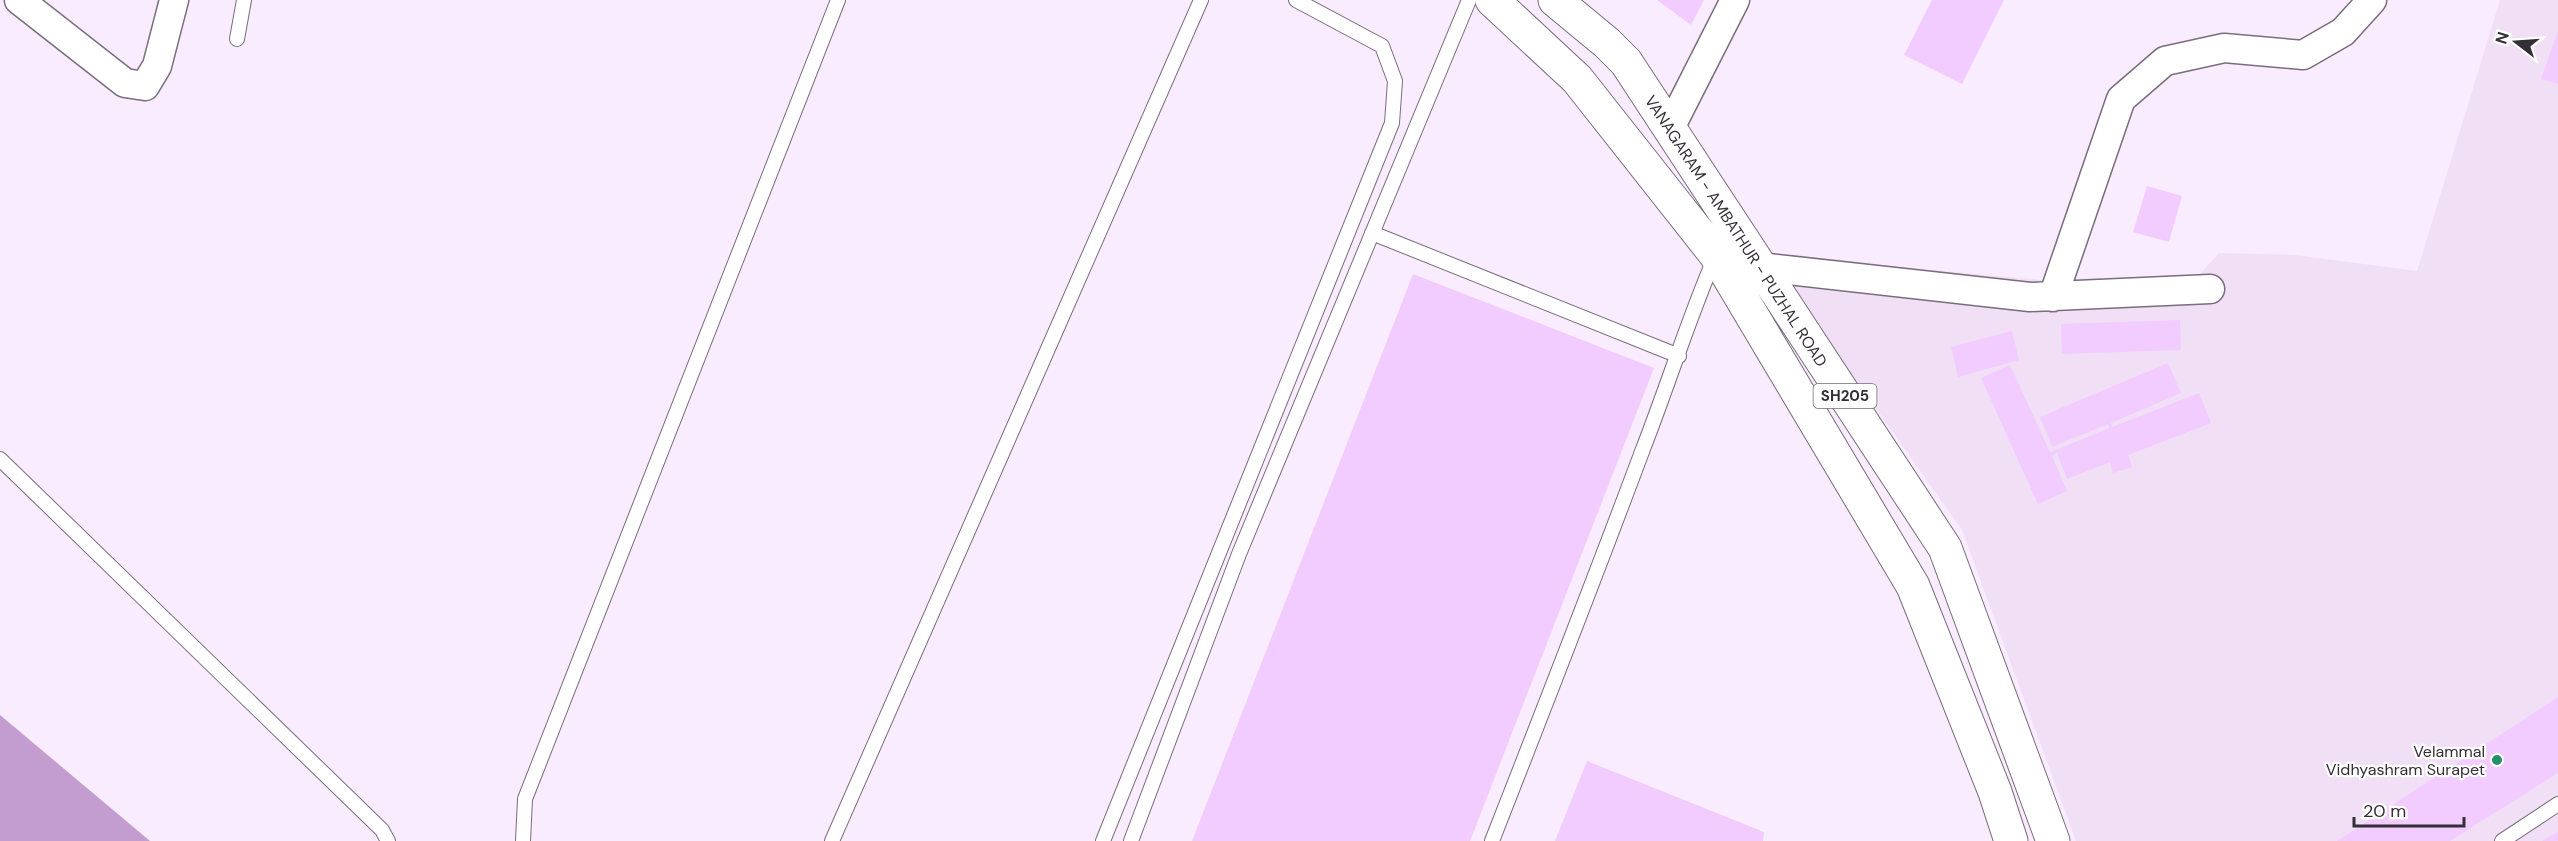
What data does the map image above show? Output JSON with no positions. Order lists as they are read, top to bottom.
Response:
{
  "streets": {
    "main road": ["VANAGARAM - AMBATHUR - PUZHAL ROAD", "SH205"]
  },
  "places": ["Velammal Vidhyashram Surapet"],
  "scale_bar": "20 m",
  "north": "left"
}
